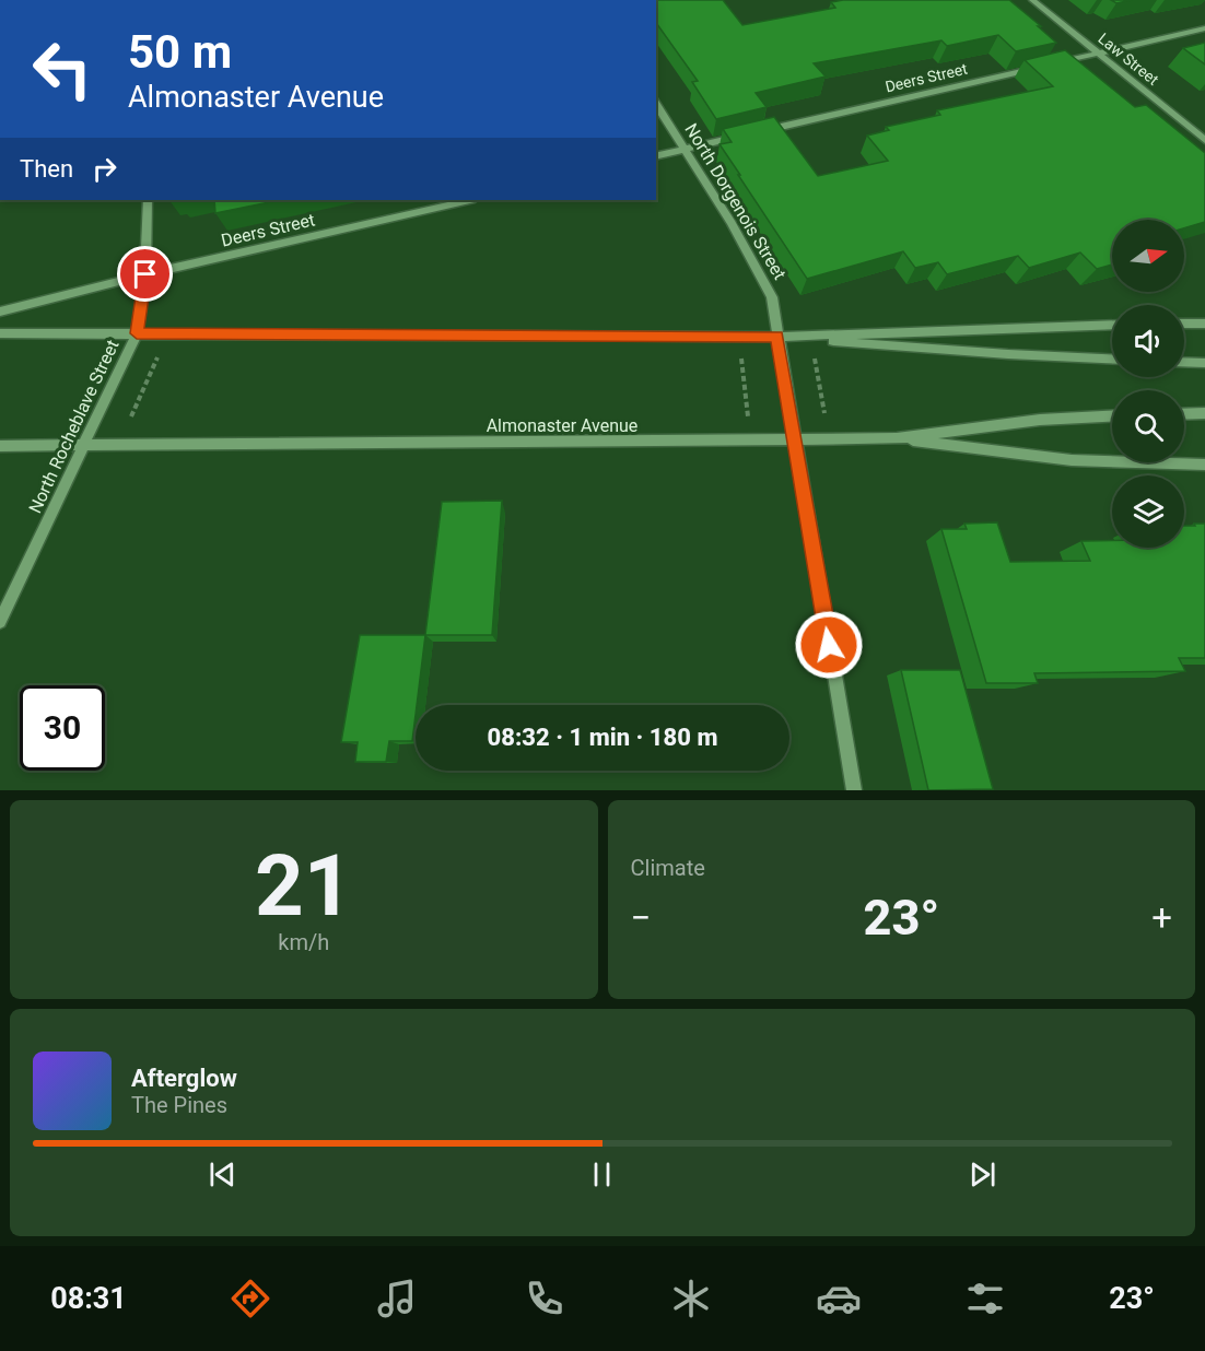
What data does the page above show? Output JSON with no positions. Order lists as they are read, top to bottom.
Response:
{
  "streets": {
    "street": [
      "Law Street",
      "Deers Street",
      "North Dorgenois Street",
      "Almonaster Avenue",
      "North Rocheblave Street"
    ]
  },
  "crossings": [
    ["Deers Street", "North Rocheblave Street"],
    ["North Dorgenois Street", "Almonaster Avenue"],
    ["Almonaster Avenue", "North Rocheblave Street"]
  ],
  "north": "right",
  "page": {
    "turn": ["50 m", "Almonaster Avenue"],
    "then": "Then",
    "limit": "30",
    "trip": "08:32 · 1 min · 180 m",
    "tile": [
      ["21", "km/h"],
      "Climate"
    ],
    "heat": ["−", "23°", "+"],
    "song": ["Afterglow", "The Pines"],
    "tabs": ["08:31", "23°"]
  }
}
